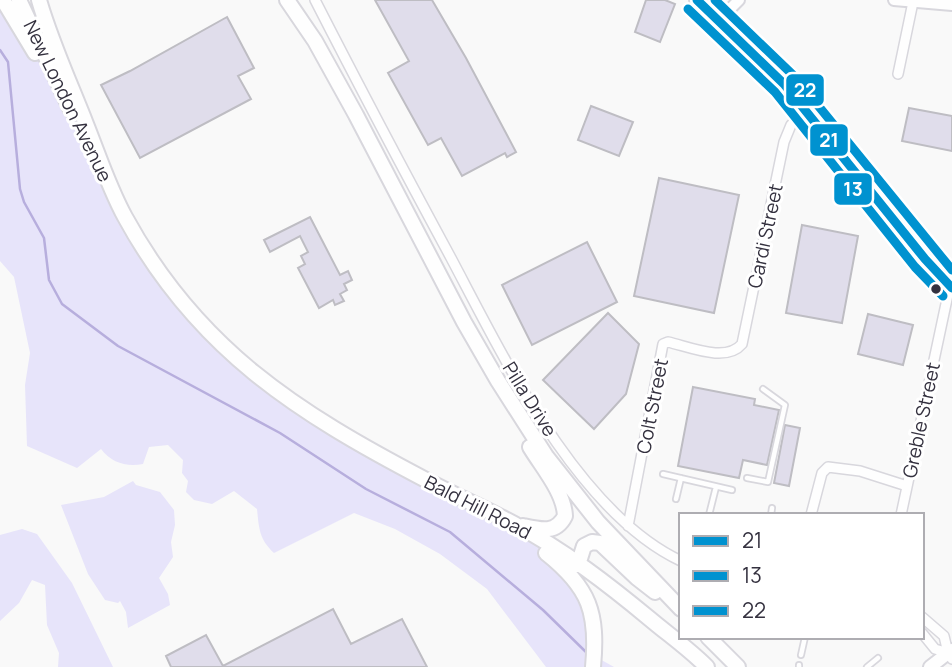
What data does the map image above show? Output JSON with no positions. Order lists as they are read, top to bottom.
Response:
{
  "streets": {
    "main road": ["New London Avenue", "Bald Hill Road"],
    "street": [
      "Cardi Street",
      "Pilla Drive",
      "Colt Street",
      "Greble Street"
    ]
  },
  "crossings": [
    ["New London Avenue", "Bald Hill Road"],
    ["Cardi Street", "Colt Street"],
    ["Pilla Drive", "Colt Street"]
  ],
  "lines": ["transit line 21", "transit line 22", "transit line 13"],
  "legend": ["21", "13", "22"]
}
